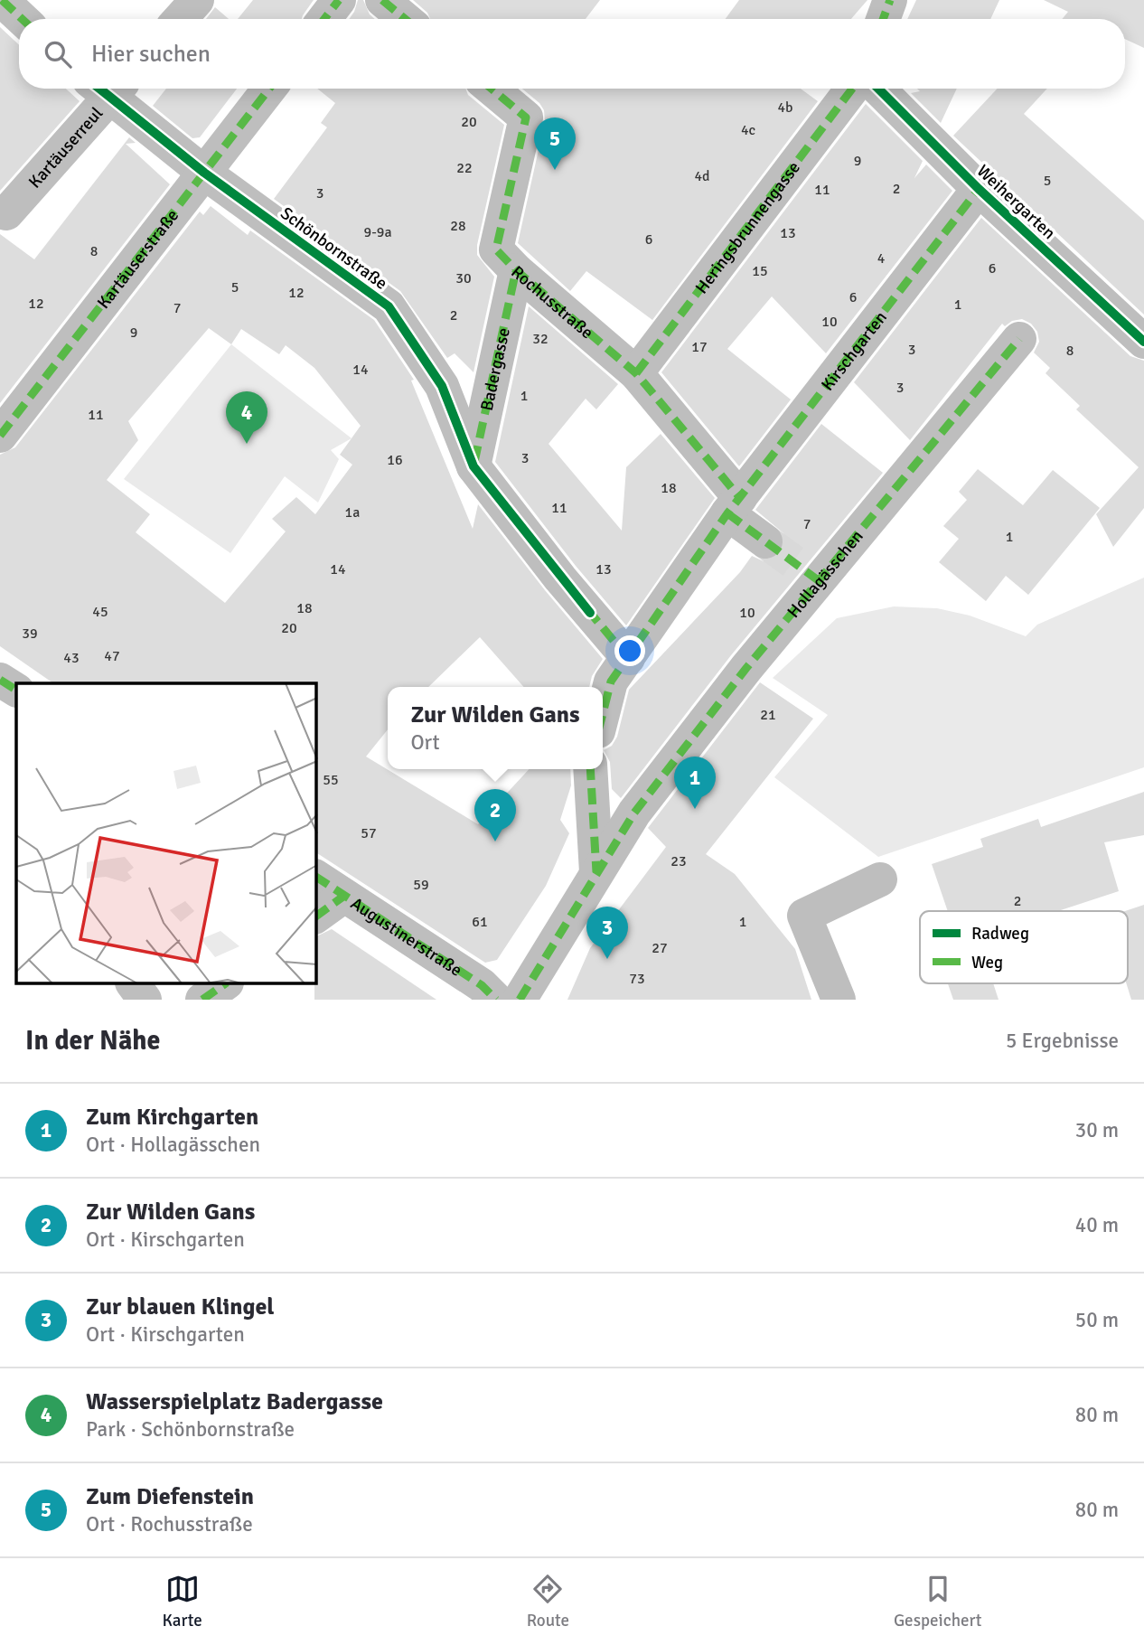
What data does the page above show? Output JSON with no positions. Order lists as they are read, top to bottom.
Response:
{
  "streets": {
    "street": [
      "Kartäuserreul",
      "Weihergarten",
      "Heringsbrunnengasse",
      "Schönbornstraße",
      "Kartäuserstraße",
      "Rochusstraße",
      "Kirschgarten",
      "Badergasse",
      "Hollagässchen",
      "Augustinerstraße"
    ]
  },
  "crossings": [
    ["Weihergarten", "Kirschgarten"],
    ["Heringsbrunnengasse", "Rochusstraße"],
    ["Schönbornstraße", "Kartäuserstraße"],
    ["Schönbornstraße", "Kirschgarten"],
    ["Schönbornstraße", "Badergasse"],
    ["Rochusstraße", "Kirschgarten"],
    ["Rochusstraße", "Badergasse"]
  ],
  "house_numbers": [
    "4b",
    "20",
    "4c",
    "9",
    "22",
    "4d",
    "5",
    "2",
    "11",
    "3",
    "28",
    "9-9a",
    "13",
    "6",
    "8",
    "4",
    "6",
    "15",
    "30",
    "5",
    "12",
    "6",
    "12",
    "1",
    "7",
    "2",
    "10",
    "9",
    "32",
    "17",
    "3",
    "8",
    "14",
    "3",
    "1",
    "11",
    "3",
    "16",
    "18",
    "11",
    "1a",
    "7",
    "1",
    "14",
    "13",
    "18",
    "45",
    "10",
    "20",
    "39",
    "47",
    "43",
    "21",
    "55",
    "57",
    "23",
    "59",
    "2",
    "61",
    "1",
    "27",
    "73"
  ],
  "legend": ["Radweg", "Weg"],
  "page": {
    "search": "Hier suchen",
    "pins": [
      "5",
      "4",
      "1",
      "2",
      "3"
    ],
    "popup": ["Zur Wilden Gans", "Ort"],
    "heading": ["In der Nähe", "5 Ergebnisse"],
    "list": [
      {
        "mark": "1",
        "name": "Zum Kirchgarten",
        "note": "Ort · Hollagässchen",
        "value": "30 m"
      },
      {
        "mark": "2",
        "name": "Zur Wilden Gans",
        "note": "Ort · Kirschgarten",
        "value": "40 m"
      },
      {
        "mark": "3",
        "name": "Zur blauen Klingel",
        "note": "Ort · Kirschgarten",
        "value": "50 m"
      },
      {
        "mark": "4",
        "name": "Wasserspielplatz Badergasse",
        "note": "Park · Schönbornstraße",
        "value": "80 m"
      },
      {
        "mark": "5",
        "name": "Zum Diefenstein",
        "note": "Ort · Rochusstraße",
        "value": "80 m"
      }
    ],
    "nav": ["Karte", "Route", "Gespeichert"]
  }
}
